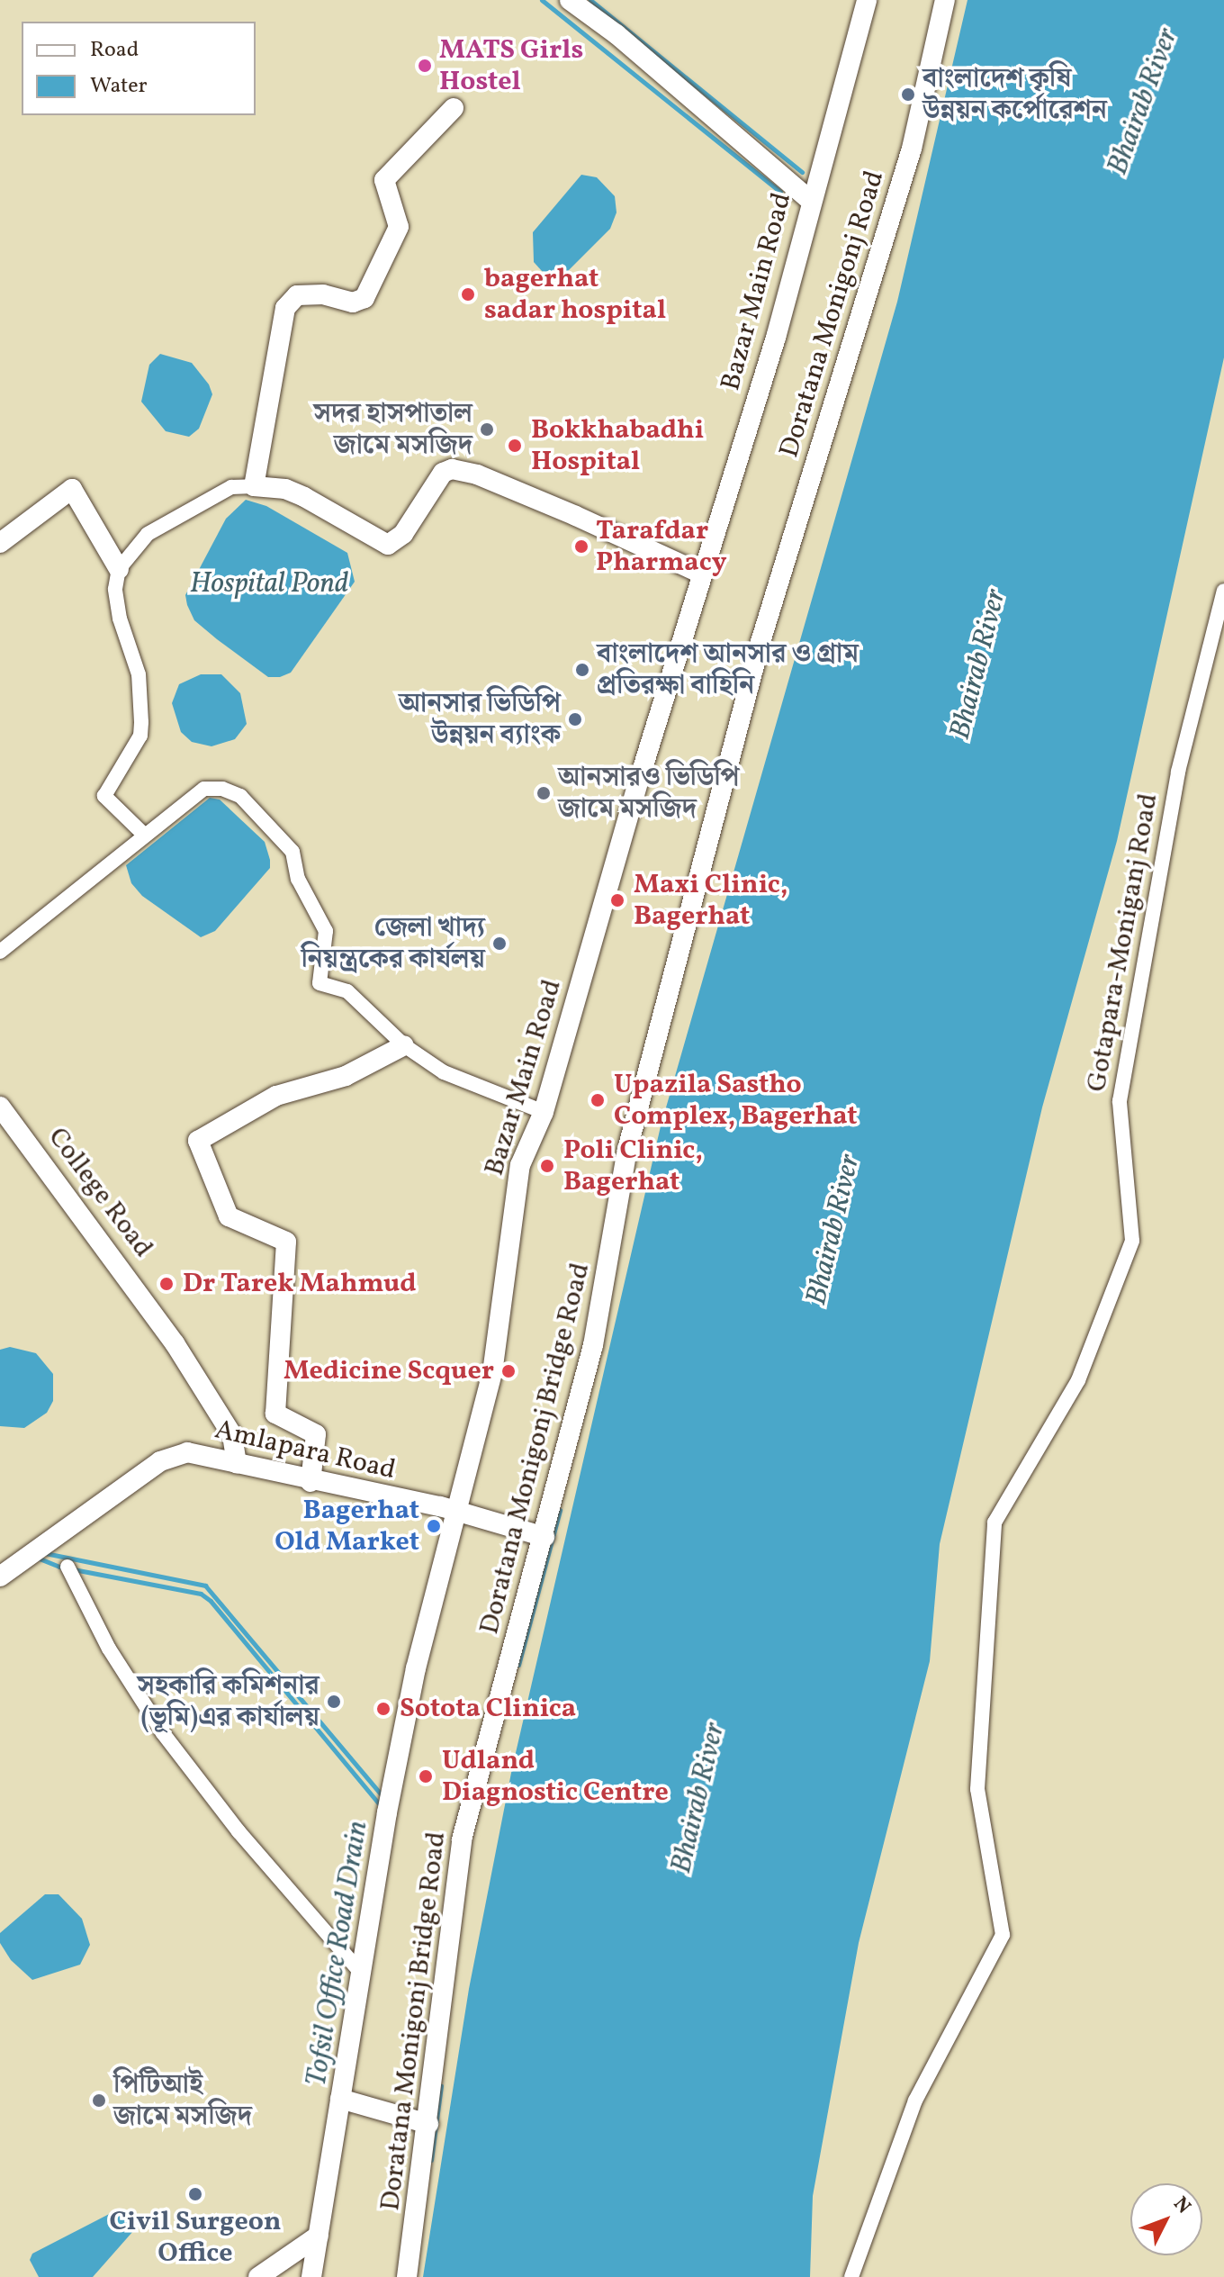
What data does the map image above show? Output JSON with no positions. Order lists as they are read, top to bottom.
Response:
{
  "streets": {
    "street": [
      "Bazar Main Road",
      "Doratana Monigonj Road",
      "Gotapara-Moniganj Road",
      "College Road",
      "Doratana Monigonj Bridge Road",
      "Amlapara Road"
    ]
  },
  "crossings": [
    ["Bazar Main Road", "Amlapara Road"],
    ["Doratana Monigonj Road", "Doratana Monigonj Bridge Road"],
    ["College Road", "Amlapara Road"],
    ["Doratana Monigonj Bridge Road", "Amlapara Road"]
  ],
  "water": ["Bhairab River", "Hospital Pond", "Tofsil Office Road Drain"],
  "places": [
    "MATS Girls Hostel",
    "বাংলাদেশ কৃষি উন্নয়ন কর্পোরেশন",
    "bagerhat sadar hospital",
    "সদর হাসপাতাল জামে মসজিদ",
    "Bokkhabadhi Hospital",
    "Tarafdar Pharmacy",
    "বাংলাদেশ আনসার ও গ্রাম প্রতিরক্ষা বাহিনি",
    "আনসার ভিডিপি উন্নয়ন ব্যাংক",
    "আনসারও ভিডিপি জামে মসজিদ",
    "Maxi Clinic, Bagerhat",
    "জেলা খাদ্য নিয়ন্ত্রকের কার্যলয়",
    "Upazila Sastho Complex, Bagerhat",
    "Poli Clinic, Bagerhat",
    "Dr Tarek Mahmud",
    "Medicine Scquer",
    "Bagerhat Old Market",
    "সহকারি কমিশনার (ভূমি)এর কার্যালয়",
    "Sotota Clinica",
    "Udland Diagnostic Centre",
    "পিটিআই জামে মসজিদ",
    "Civil Surgeon Office"
  ],
  "legend": ["Road", "Water"],
  "north": "top right"
}
